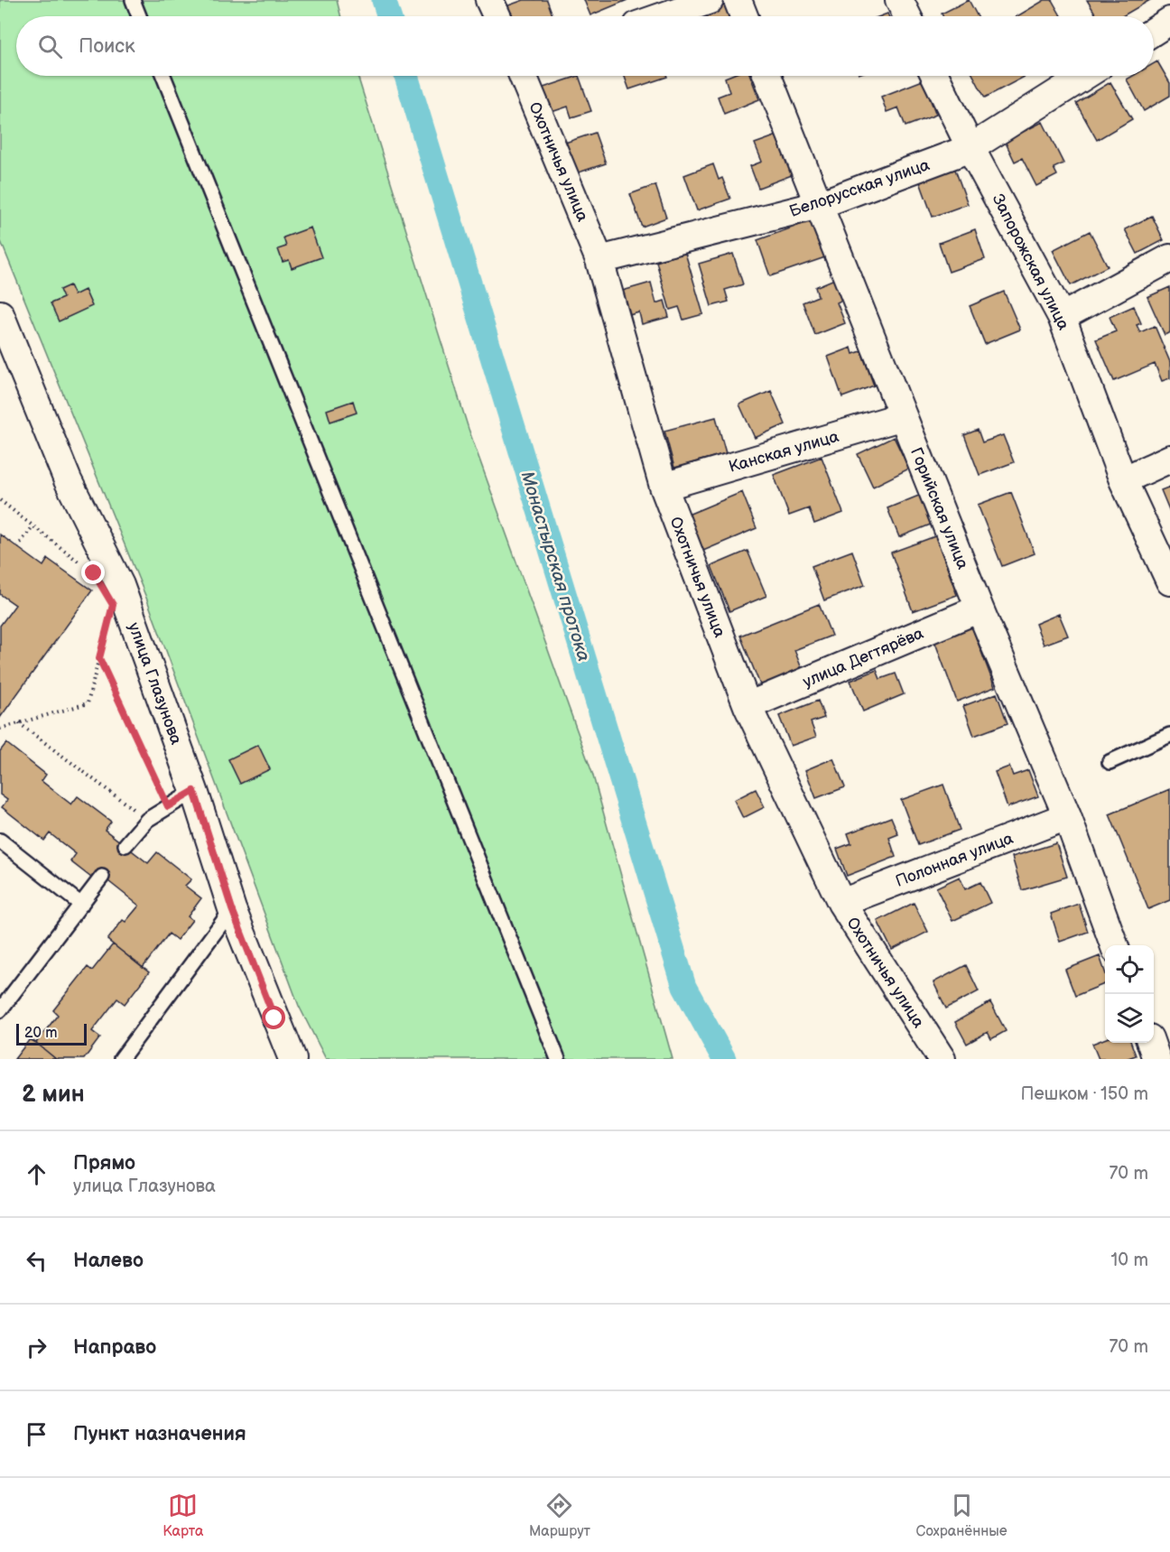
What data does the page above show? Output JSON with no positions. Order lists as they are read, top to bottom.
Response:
{
  "streets": {
    "street": [
      "Охотничья улица",
      "Белорусская улица",
      "Запорожская улица",
      "Канская улица",
      "Горийская улица",
      "улица Дегтярёва",
      "улица Глазунова",
      "Полонная улица"
    ]
  },
  "crossings": [
    ["Охотничья улица", "Белорусская улица"],
    ["Охотничья улица", "Канская улица"],
    ["Охотничья улица", "улица Дегтярёва"],
    ["Охотничья улица", "Полонная улица"],
    ["Белорусская улица", "Запорожская улица"],
    ["Белорусская улица", "Горийская улица"],
    ["Канская улица", "Горийская улица"],
    ["Горийская улица", "улица Дегтярёва"],
    ["Горийская улица", "Полонная улица"]
  ],
  "water": ["Монастырская протока"],
  "scale_bar": "20 m",
  "page": {
    "search": "Поиск",
    "scale": "20 m",
    "heading": ["2 мин", "Пешком · 150 m"],
    "list": [
      ["Прямо", "улица Глазунова", "70 m"],
      ["Налево", "10 m"],
      ["Направо", "70 m"],
      "Пункт назначения"
    ],
    "nav": ["Карта", "Маршрут", "Сохранённые"]
  }
}
